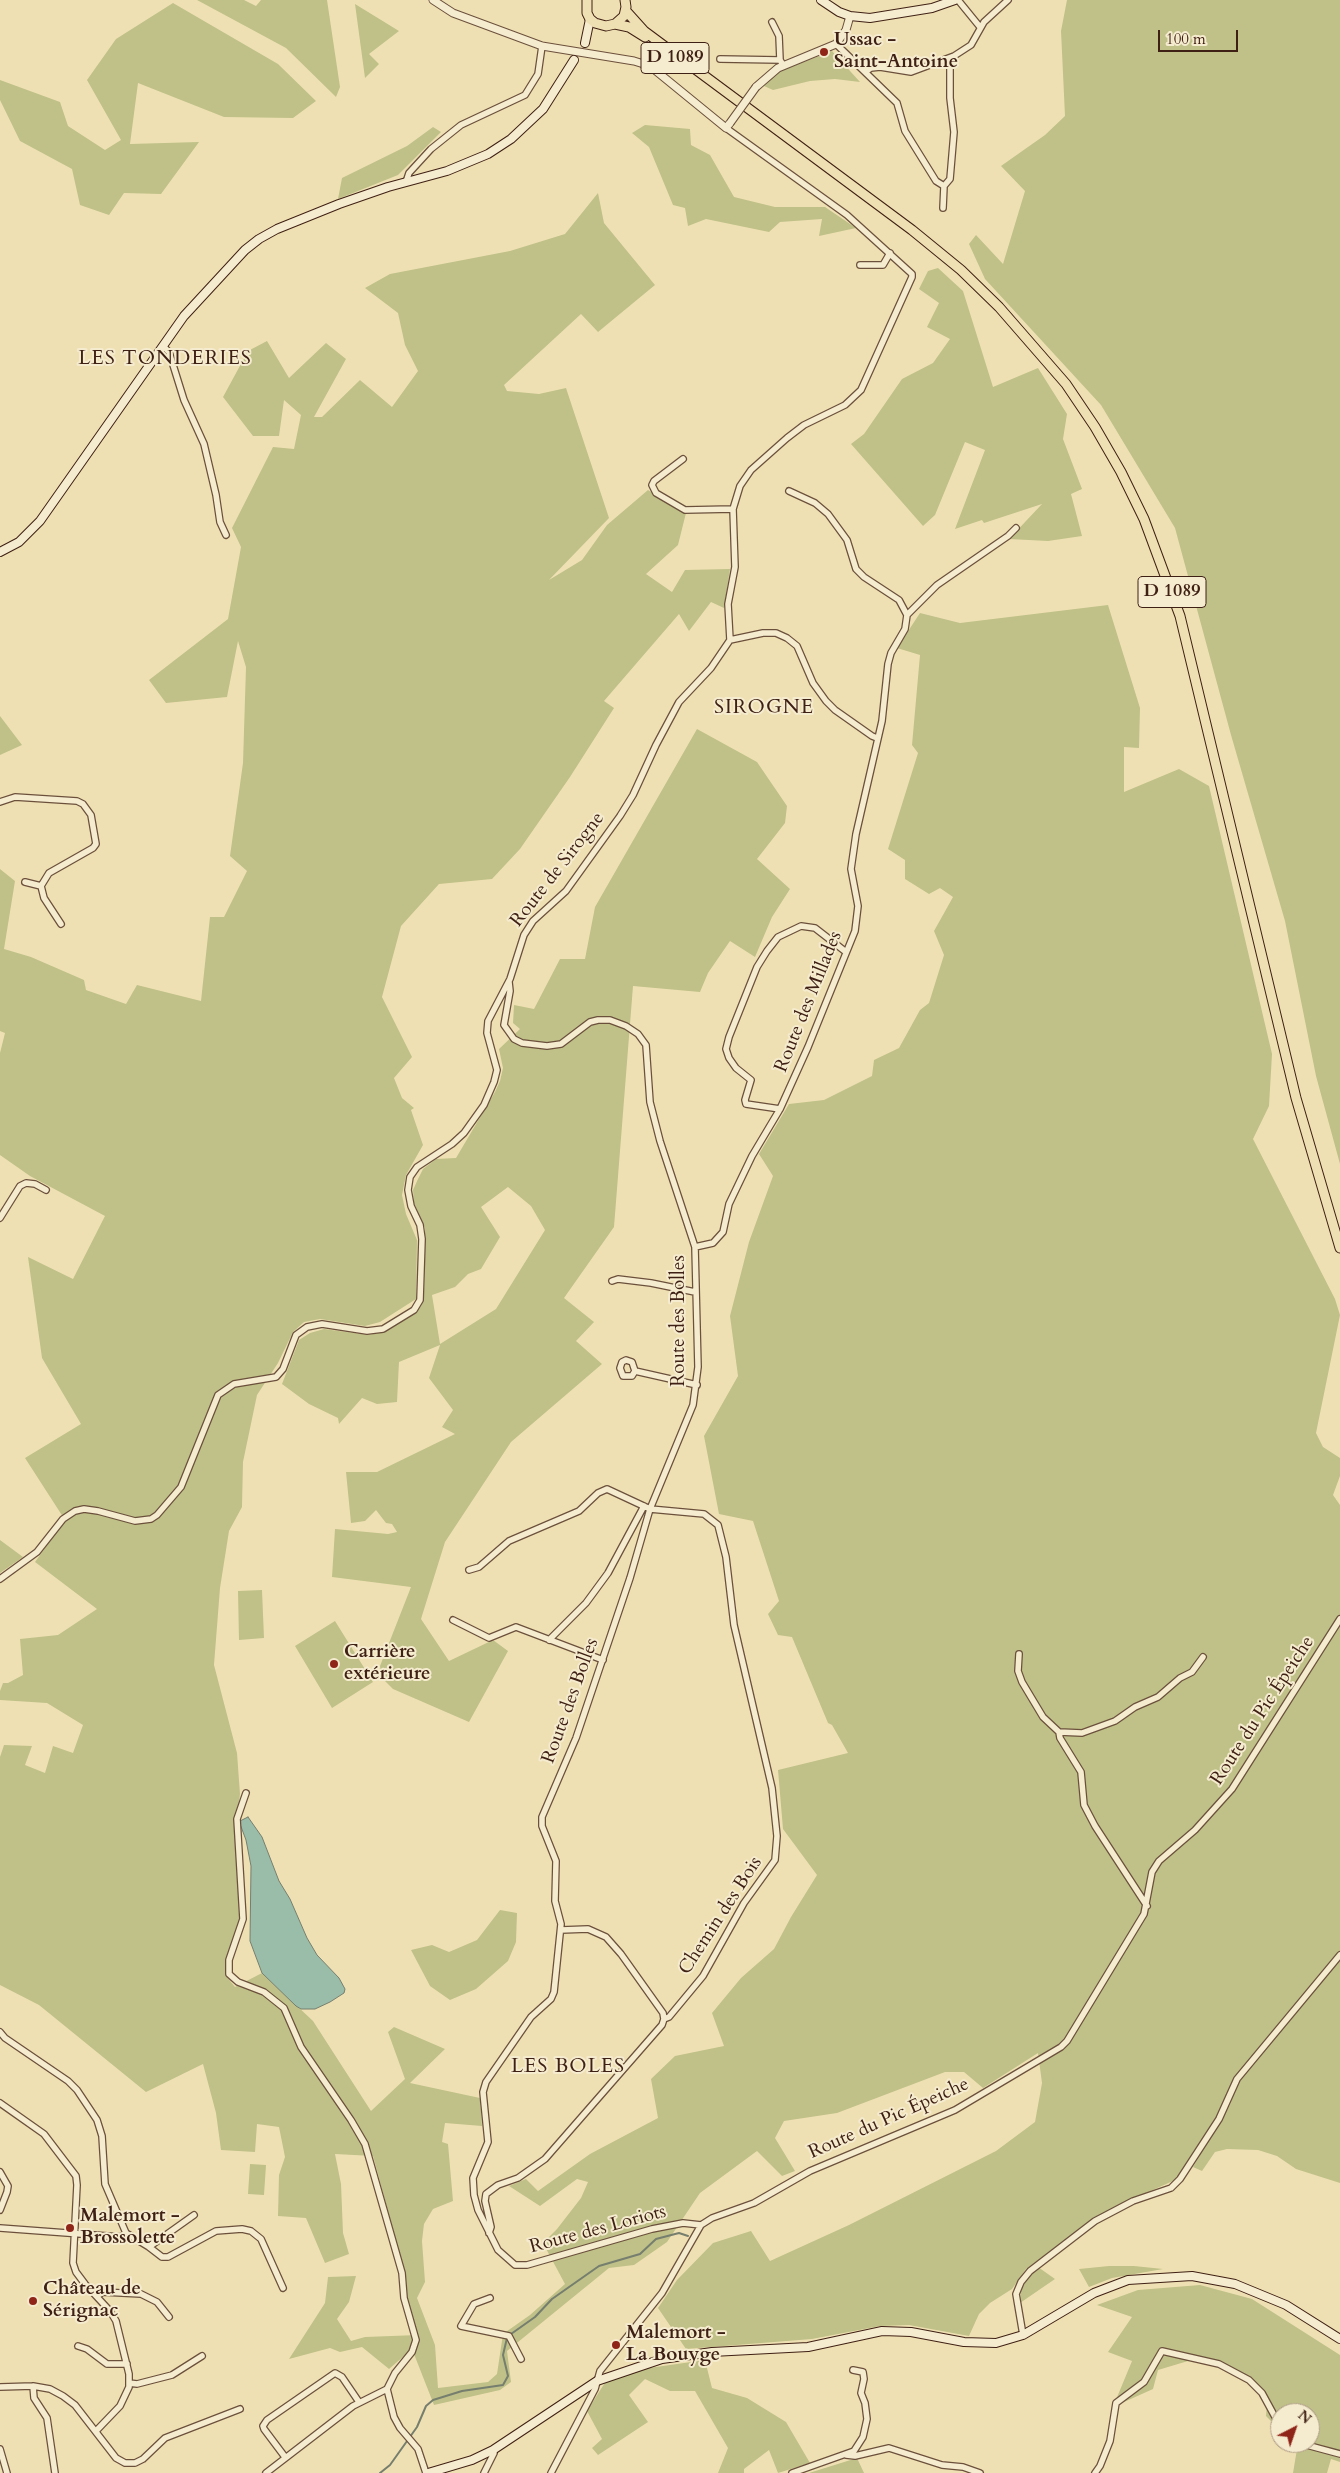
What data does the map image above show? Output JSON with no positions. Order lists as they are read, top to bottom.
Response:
{
  "streets": {
    "highway": ["D 1089"],
    "street": [
      "Route de Sirogne",
      "Route des Millades",
      "Route des Bolles",
      "Route du Pic Épeiche",
      "Chemin des Bois",
      "Route des Loriots"
    ]
  },
  "crossings": [
    ["Route de Sirogne", "Route des Bolles"],
    ["Route des Millades", "Route des Bolles"],
    ["Route des Bolles", "Chemin des Bois"],
    ["Route des Bolles", "Route des Loriots"],
    ["Route du Pic Épeiche", "Route des Loriots"],
    ["Chemin des Bois", "Route des Loriots"]
  ],
  "districts": ["LES TONDERIES", "SIROGNE", "LES BOLES"],
  "places": [
    "Ussac - Saint-Antoine",
    "Carrière extérieure",
    "Malemort - Brossolette",
    "Château de Sérignac",
    "Malemort - La Bouyge"
  ],
  "scale_bar": "100 m",
  "north": "top right"
}
